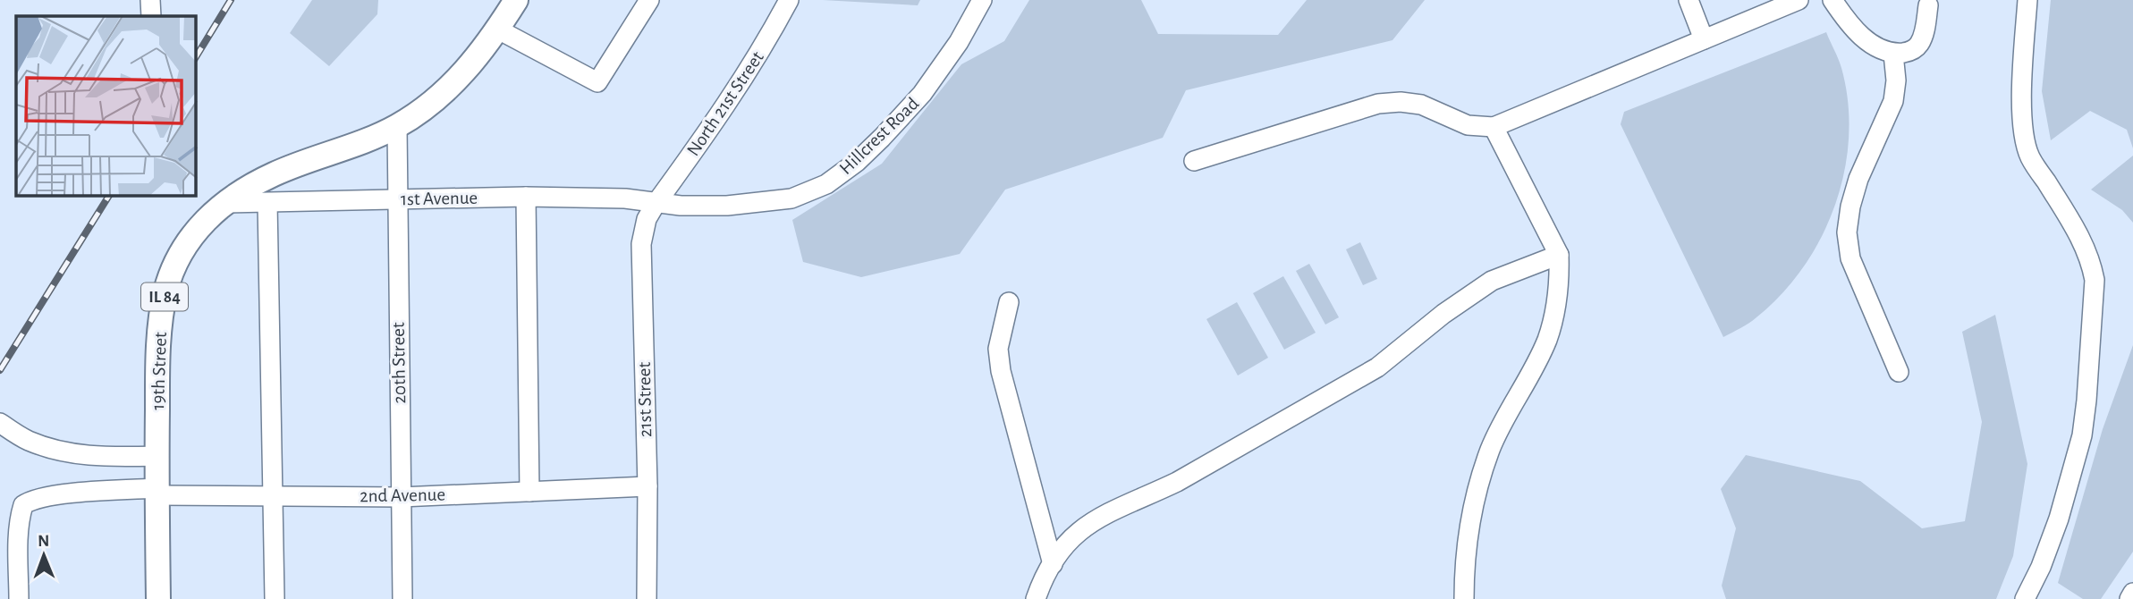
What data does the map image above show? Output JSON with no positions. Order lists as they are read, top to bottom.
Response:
{
  "streets": {
    "main road": ["IL 84", "19th Street"],
    "street": [
      "North 21st Street",
      "Hillcrest Road",
      "1st Avenue",
      "20th Street",
      "21st Street",
      "2nd Avenue"
    ]
  },
  "crossings": [
    ["North 21st Street", "Hillcrest Road"],
    ["North 21st Street", "1st Avenue"],
    ["North 21st Street", "21st Street"],
    ["Hillcrest Road", "1st Avenue"],
    ["Hillcrest Road", "21st Street"],
    ["1st Avenue", "20th Street"],
    ["1st Avenue", "19th Street"],
    ["1st Avenue", "21st Street"],
    ["IL 84", "20th Street"],
    ["IL 84", "19th Street"],
    ["20th Street", "19th Street"],
    ["20th Street", "2nd Avenue"],
    ["19th Street", "2nd Avenue"],
    ["21st Street", "2nd Avenue"]
  ],
  "north": "top"
}
